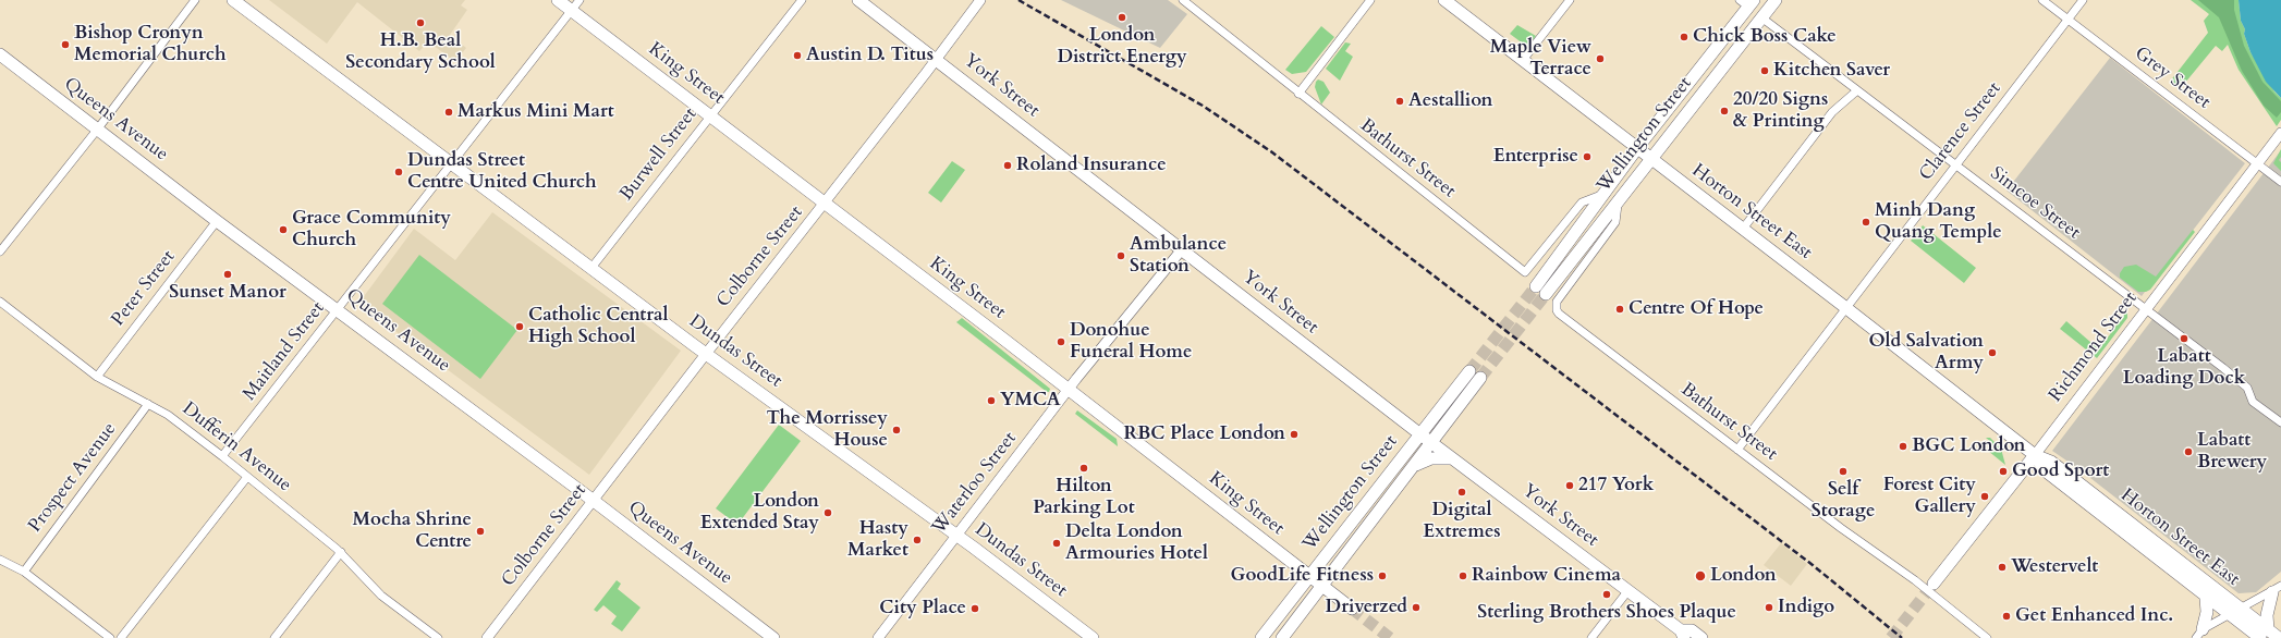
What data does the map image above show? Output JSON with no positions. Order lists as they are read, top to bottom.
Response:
{
  "streets": {
    "main road": [
      "King Street",
      "York Street",
      "Queens Avenue",
      "Wellington Street",
      "Horton Street East",
      "Richmond Street",
      "Dundas Street"
    ],
    "street": [
      "Grey Street",
      "Clarence Street",
      "Burwell Street",
      "Bathurst Street",
      "Simcoe Street",
      "Colborne Street",
      "Peter Street",
      "Maitland Street",
      "Dufferin Avenue",
      "Prospect Avenue",
      "Waterloo Street"
    ]
  },
  "crossings": [
    ["King Street", "Wellington Street"],
    ["King Street", "Burwell Street"],
    ["King Street", "Colborne Street"],
    ["King Street", "Maitland Street"],
    ["King Street", "Waterloo Street"],
    ["Grey Street", "Clarence Street"],
    ["Grey Street", "Richmond Street"],
    ["York Street", "Wellington Street"],
    ["York Street", "Colborne Street"],
    ["York Street", "Waterloo Street"],
    ["Queens Avenue", "Colborne Street"],
    ["Queens Avenue", "Peter Street"],
    ["Queens Avenue", "Maitland Street"],
    ["Clarence Street", "Bathurst Street"],
    ["Clarence Street", "Simcoe Street"],
    ["Clarence Street", "Horton Street East"],
    ["Wellington Street", "Bathurst Street"],
    ["Wellington Street", "Simcoe Street"],
    ["Wellington Street", "Horton Street East"],
    ["Burwell Street", "Dundas Street"],
    ["Simcoe Street", "Richmond Street"],
    ["Horton Street East", "Richmond Street"],
    ["Colborne Street", "Dundas Street"],
    ["Peter Street", "Dufferin Avenue"],
    ["Maitland Street", "Dundas Street"],
    ["Maitland Street", "Dufferin Avenue"],
    ["Dundas Street", "Waterloo Street"],
    ["Dufferin Avenue", "Prospect Avenue"]
  ],
  "places": [
    "London District Energy",
    "H.B. Beal Secondary School",
    "Chick Boss Cake",
    "Bishop Cronyn Memorial Church",
    "Austin D. Titus",
    "Maple View Terrace",
    "Kitchen Saver",
    "Aestallion",
    "20/20 Signs & Printing",
    "Markus Mini Mart",
    "Enterprise",
    "Roland Insurance",
    "Dundas Street Centre United Church",
    "Minh Dang Quang Temple",
    "Grace Community Church",
    "Ambulance Station",
    "Sunset Manor",
    "Centre Of Hope",
    "Catholic Central High School",
    "Labatt Loading Dock",
    "Donohue Funeral Home",
    "Old Salvation Army",
    "YMCA",
    "The Morrissey House",
    "RBC Place London",
    "BGC London",
    "Labatt Brewery",
    "Hilton Parking Lot",
    "Self Storage",
    "Good Sport",
    "217 York",
    "Digital Extremes",
    "Forest City Gallery",
    "London Extended Stay",
    "Mocha Shrine Centre",
    "Hasty Market",
    "Delta London Armouries Hotel",
    "Westervelt",
    "GoodLife Fitness",
    "Rainbow Cinema",
    "London",
    "Sterling Brothers Shoes Plaque",
    "Driverzed",
    "Indigo",
    "City Place",
    "Get Enhanced Inc."
  ]
}
